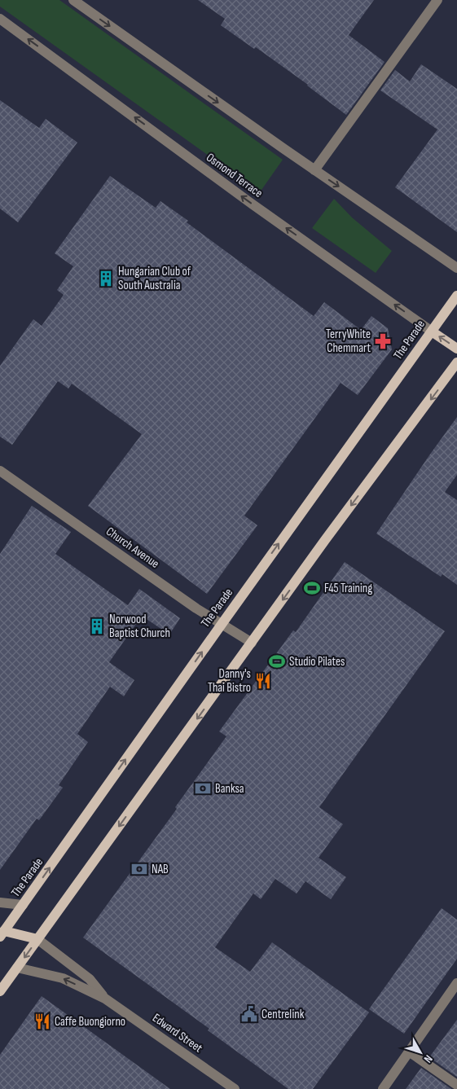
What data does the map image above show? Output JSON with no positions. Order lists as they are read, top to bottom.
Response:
{
  "streets": {
    "main road": ["Osmond Terrace", "The Parade"],
    "street": ["Church Avenue", "Edward Street"]
  },
  "crossings": [
    ["Osmond Terrace", "The Parade"],
    ["The Parade", "Church Avenue"]
  ],
  "places": {
    "building": ["Hungarian Club of South Australia", "Norwood Baptist Church"],
    "pharmacy": ["TerryWhite Chemmart"],
    "sports": ["F45 Training", "Studio Pilates"],
    "restaurant": ["Danny's Thai Bistro", "Caffe Buongiorno"],
    "bank": ["Banksa", "NAB"],
    "public building": ["Centrelink"]
  },
  "north": "bottom right"
}
